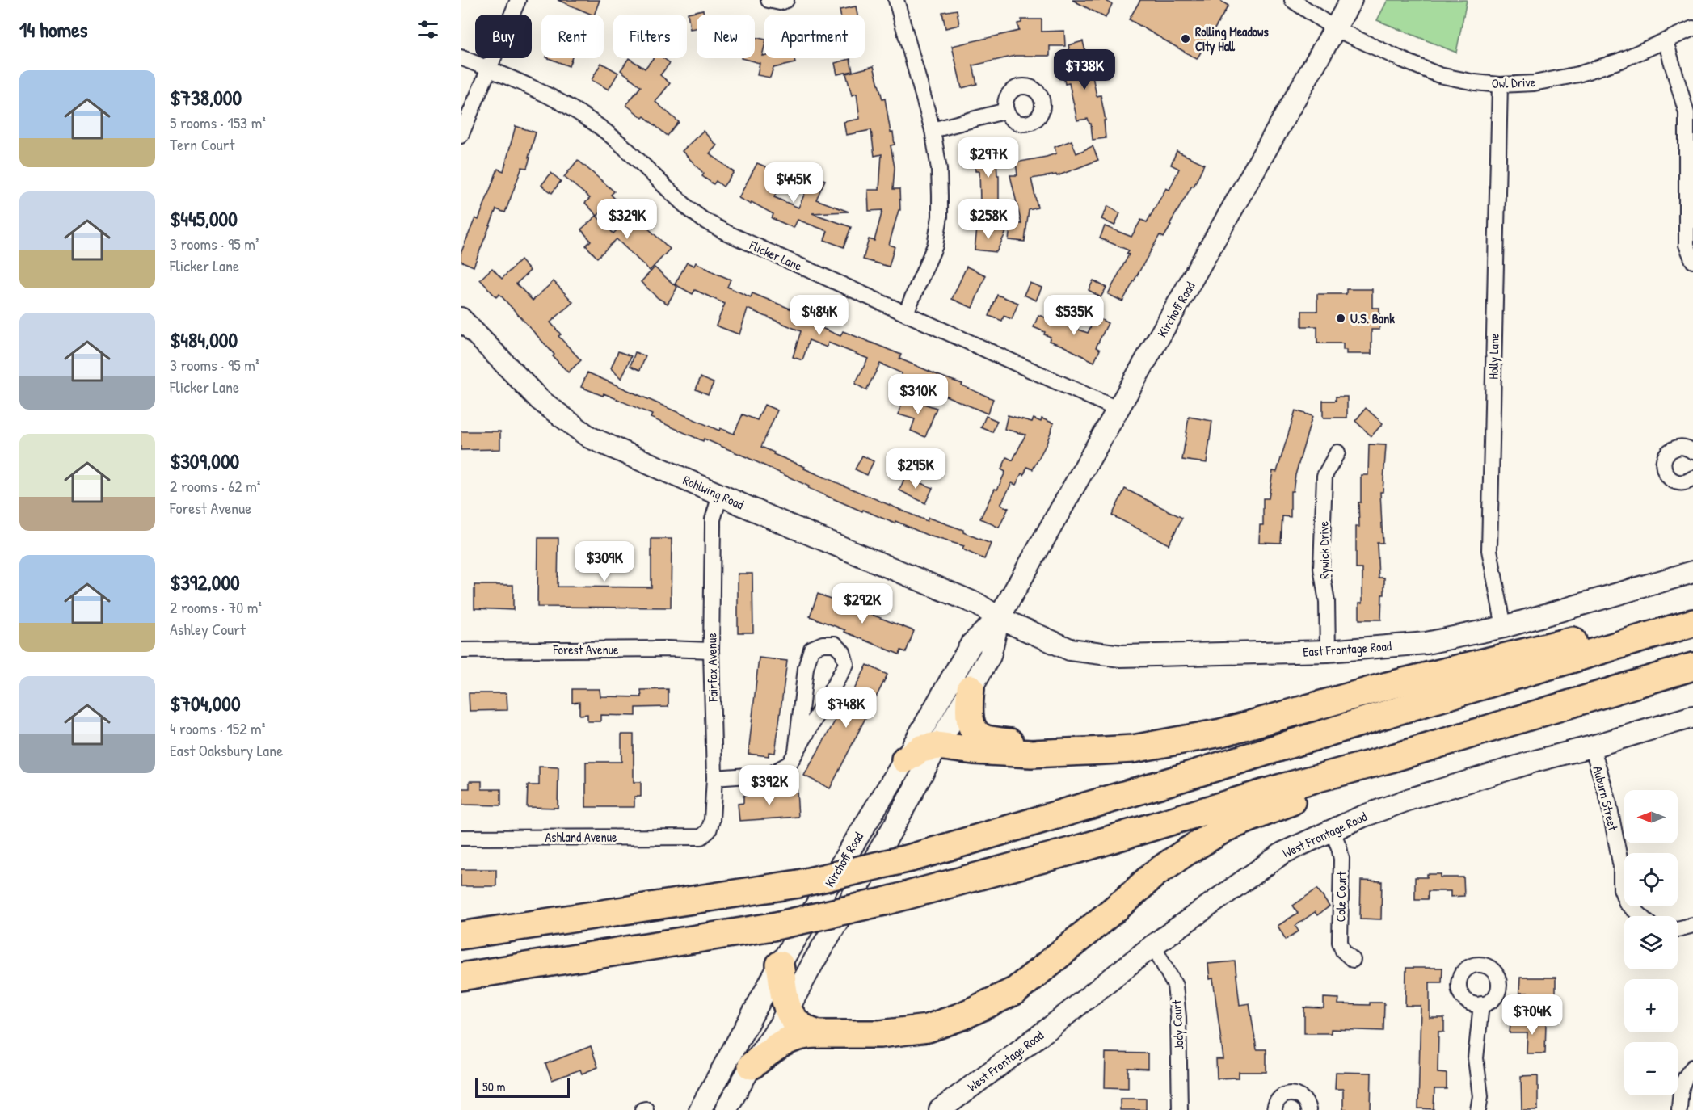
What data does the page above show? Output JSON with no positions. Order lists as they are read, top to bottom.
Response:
{
  "streets": {
    "street": [
      "Owl Drive",
      "Flicker Lane",
      "Kirchoff Road",
      "Holly Lane",
      "Rohlwing Road",
      "Rywick Drive",
      "East Frontage Road",
      "Forest Avenue",
      "Fairfax Avenue",
      "Auburn Street",
      "West Frontage Road",
      "Ashland Avenue",
      "Cole Court",
      "Jody Court"
    ]
  },
  "crossings": [
    ["Owl Drive", "Kirchoff Road"],
    ["Owl Drive", "Holly Lane"],
    ["Flicker Lane", "Kirchoff Road"],
    ["Kirchoff Road", "Rohlwing Road"],
    ["Kirchoff Road", "East Frontage Road"],
    ["Holly Lane", "East Frontage Road"],
    ["Rohlwing Road", "East Frontage Road"],
    ["Rohlwing Road", "Fairfax Avenue"],
    ["Rywick Drive", "East Frontage Road"],
    ["Forest Avenue", "Fairfax Avenue"],
    ["Fairfax Avenue", "Ashland Avenue"],
    ["Auburn Street", "West Frontage Road"],
    ["West Frontage Road", "Cole Court"],
    ["West Frontage Road", "Jody Court"]
  ],
  "places": ["Rolling Meadows City Hall", "U.S. Bank"],
  "scale_bar": "50 m",
  "north": "left",
  "page": {
    "heading": "14 homes",
    "chip": [
      "Buy",
      "Rent",
      "Filters",
      "New",
      "Apartment"
    ],
    "price": [
      "$738K",
      "$297K",
      "$445K",
      "$329K",
      "$258K",
      "$484K",
      "$535K",
      "$310K",
      "$295K",
      "$309K",
      "$292K",
      "$748K",
      "$392K",
      "$704K"
    ],
    "list": [
      {
        "name": "$738,000",
        "note": "5 rooms · 153 m² · Tern Court"
      },
      {
        "name": "$445,000",
        "note": "3 rooms · 95 m² · Flicker Lane"
      },
      {
        "name": "$484,000",
        "note": "3 rooms · 95 m² · Flicker Lane"
      },
      {
        "name": "$309,000",
        "note": "2 rooms · 62 m² · Forest Avenue"
      },
      {
        "name": "$392,000",
        "note": "2 rooms · 70 m² · Ashley Court"
      },
      {
        "name": "$704,000",
        "note": "4 rooms · 152 m² · East Oaksbury Lane"
      }
    ],
    "map_buttons": ["+", "−"],
    "scale": "50 m"
  }
}
